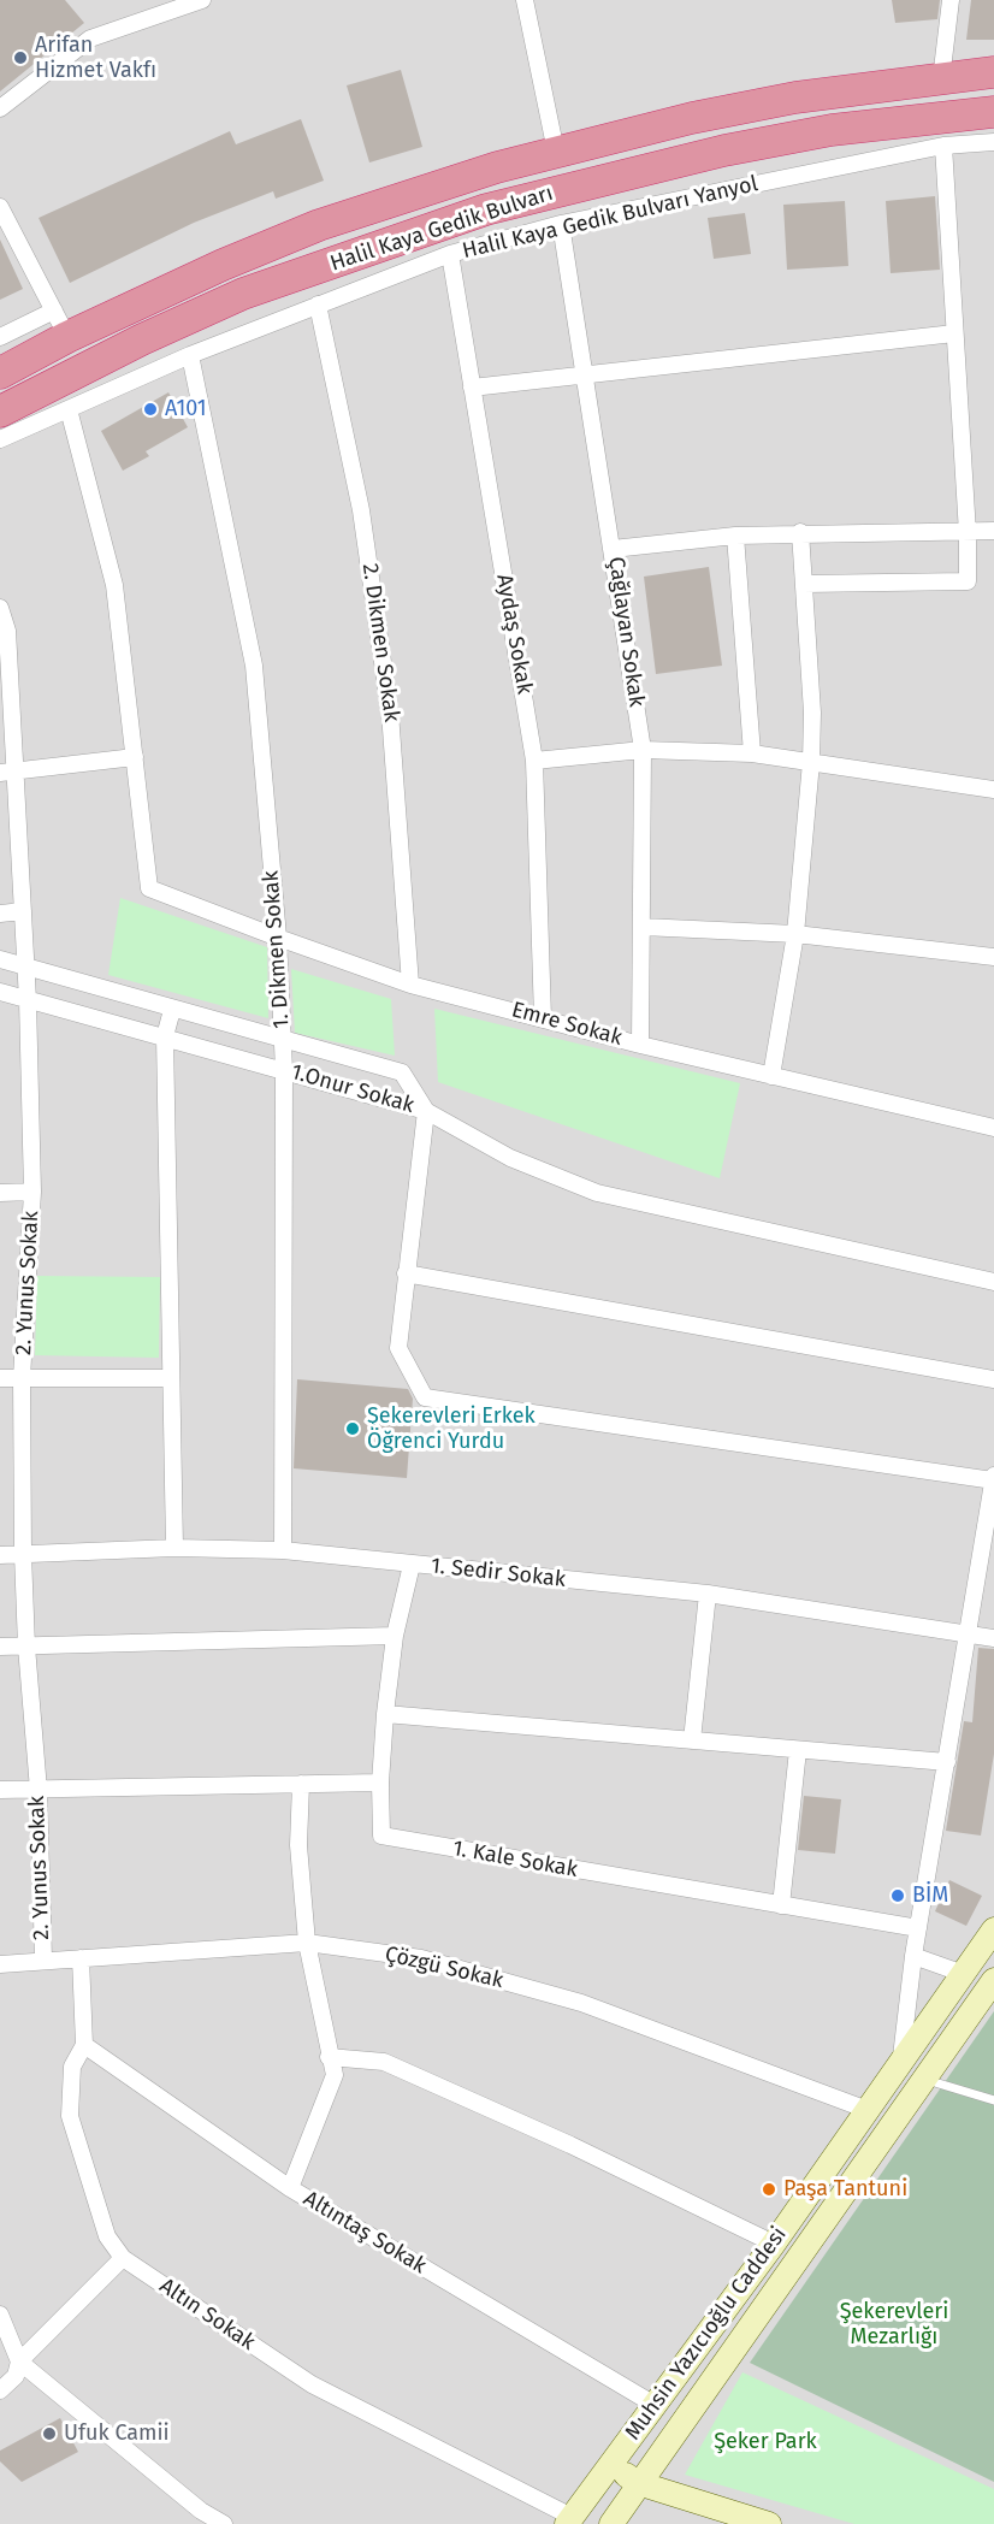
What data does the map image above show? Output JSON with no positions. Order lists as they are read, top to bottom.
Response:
{
  "streets": {
    "highway": ["Halil Kaya Gedik Bulvarı"],
    "street": [
      "Halil Kaya Gedik Bulvarı Yanyol",
      "Çağlayan Sokak",
      "Aydaş Sokak",
      "2. Dikmen Sokak",
      "1. Dikmen Sokak",
      "Emre Sokak",
      "1.Onur Sokak",
      "2. Yunus Sokak",
      "1. Sedir Sokak",
      "1. Kale Sokak",
      "Çözgü Sokak",
      "Altıntaş Sokak",
      "Altın Sokak",
      "Muhsin Yazıcıoğlu Caddesi"
    ]
  },
  "crossings": [
    ["Halil Kaya Gedik Bulvarı Yanyol", "Çağlayan Sokak"],
    ["Halil Kaya Gedik Bulvarı Yanyol", "Aydaş Sokak"],
    ["Halil Kaya Gedik Bulvarı Yanyol", "2. Dikmen Sokak"],
    ["Halil Kaya Gedik Bulvarı Yanyol", "1. Dikmen Sokak"],
    ["Çağlayan Sokak", "Emre Sokak"],
    ["Aydaş Sokak", "Emre Sokak"],
    ["2. Dikmen Sokak", "Emre Sokak"],
    ["1. Dikmen Sokak", "Emre Sokak"],
    ["1. Dikmen Sokak", "1.Onur Sokak"],
    ["1. Dikmen Sokak", "1. Sedir Sokak"],
    ["1.Onur Sokak", "2. Yunus Sokak"],
    ["2. Yunus Sokak", "1. Sedir Sokak"],
    ["2. Yunus Sokak", "Çözgü Sokak"],
    ["1. Sedir Sokak", "1. Kale Sokak"],
    ["Çözgü Sokak", "Altın Sokak"],
    ["Çözgü Sokak", "Muhsin Yazıcıoğlu Caddesi"],
    ["Altıntaş Sokak", "Altın Sokak"],
    ["Altıntaş Sokak", "Muhsin Yazıcıoğlu Caddesi"],
    ["Altın Sokak", "Muhsin Yazıcıoğlu Caddesi"]
  ],
  "parks": ["Şekerevleri Mezarlığı", "Şeker Park"],
  "places": [
    "Arifan Hizmet Vakfı",
    "A101",
    "Şekerevleri Erkek Öğrenci Yurdu",
    "BİM",
    "Paşa Tantuni",
    "Ufuk Camii"
  ]
}
